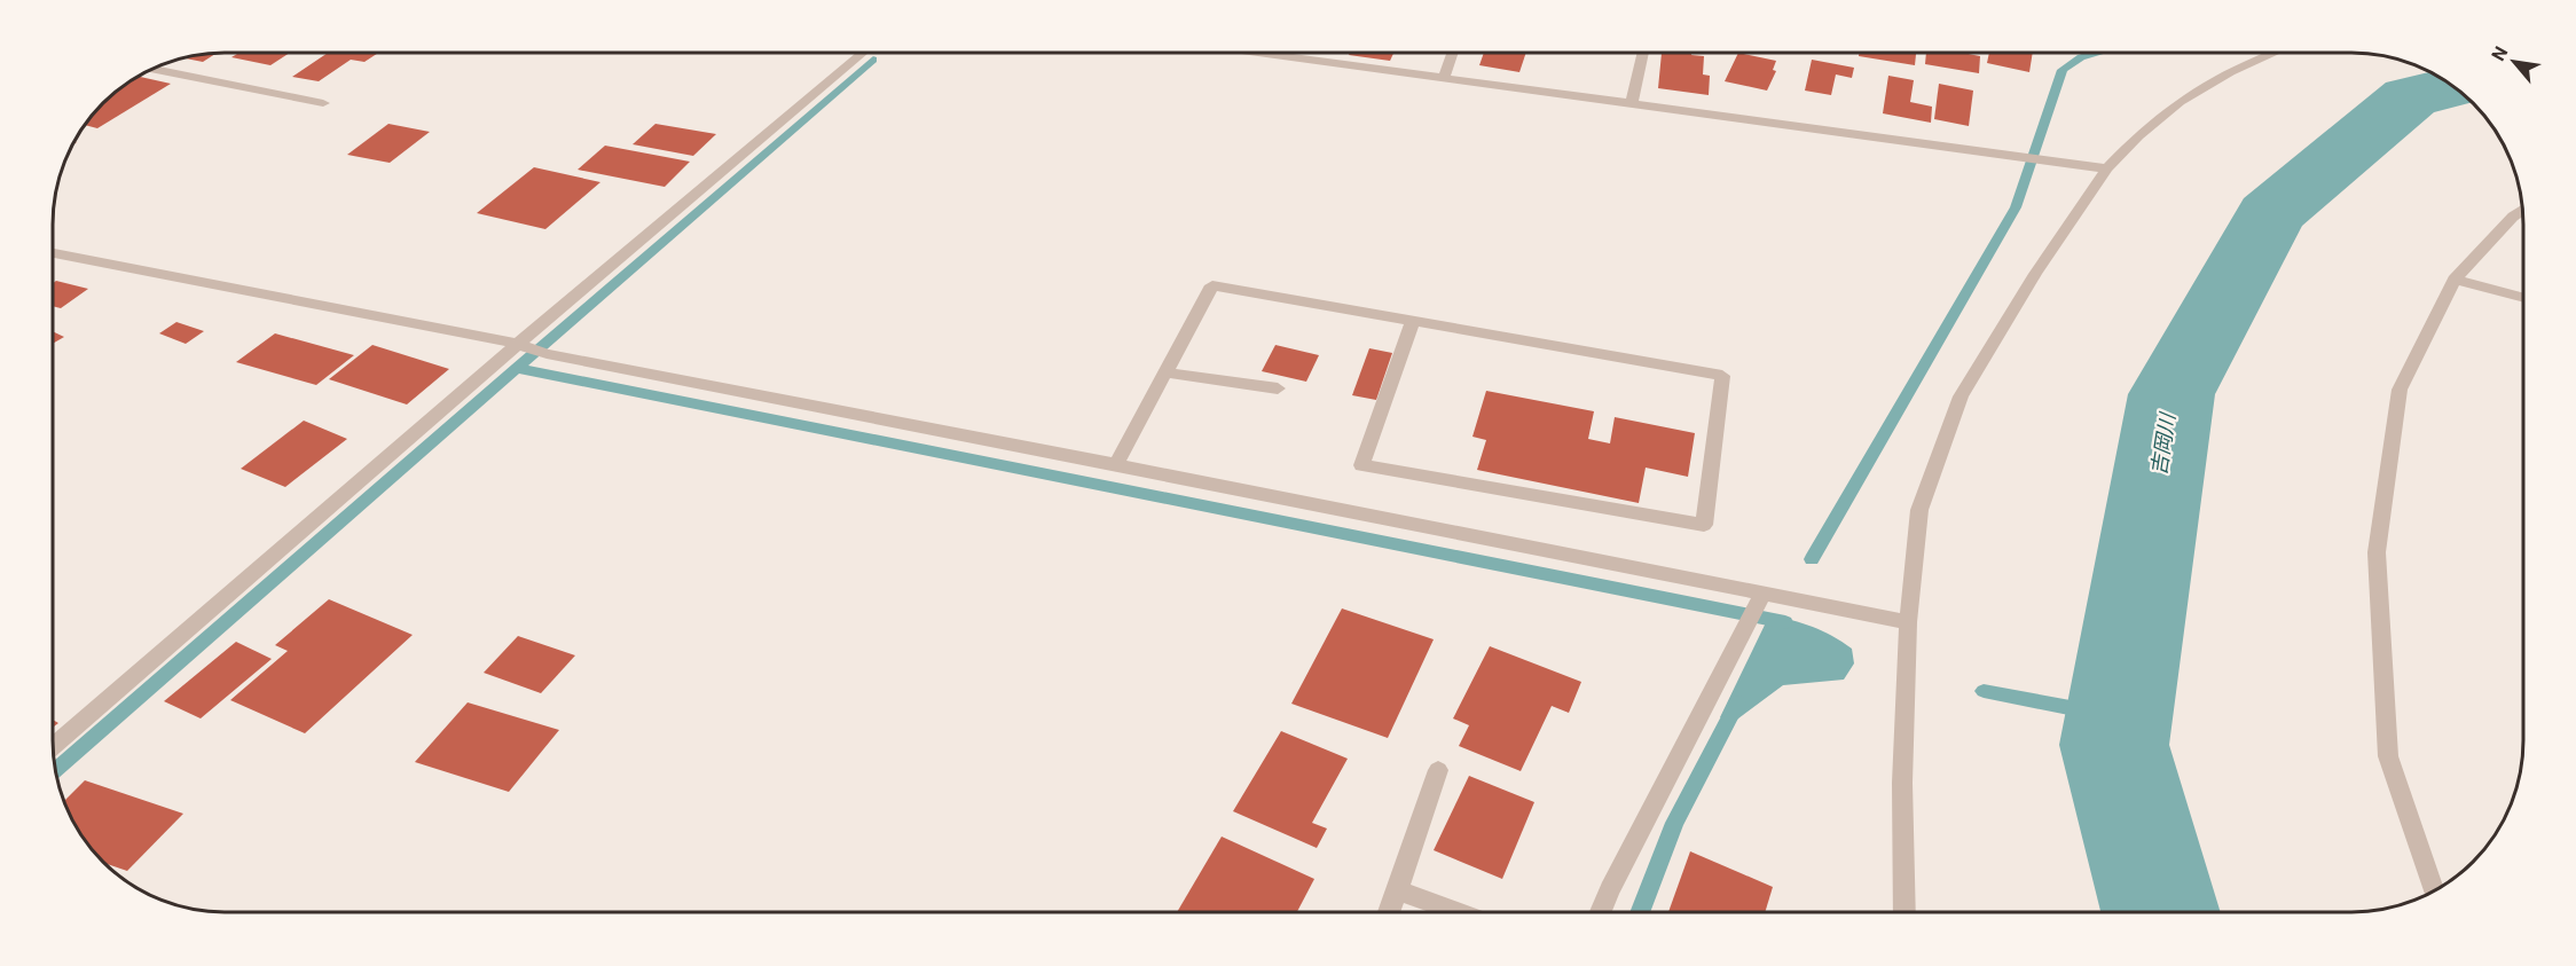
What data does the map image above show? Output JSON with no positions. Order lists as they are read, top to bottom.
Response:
{
  "water": ["吉岡川"],
  "north": "top left"
}
